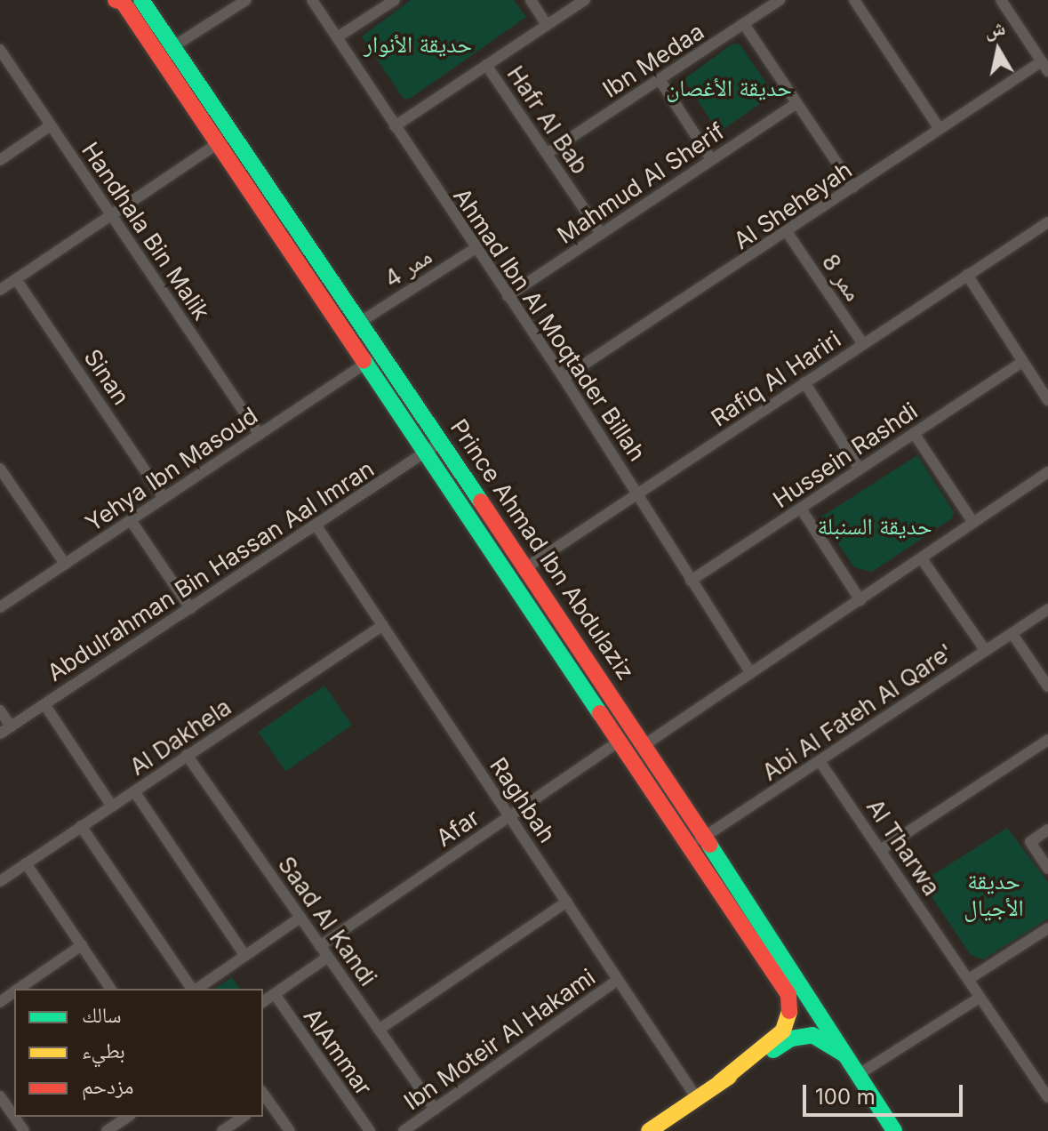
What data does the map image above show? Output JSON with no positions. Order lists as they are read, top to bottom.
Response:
{
  "streets": {
    "street": [
      "Ibn Medaa",
      "Hafr Al Bab",
      "Mahmud Al Sherif",
      "Al Sheheyah",
      "Handhala Bin Malik",
      "ممر 4",
      "ممر 8",
      "Ahmad Ibn Al Moqtader Billah",
      "Sinan",
      "Rafiq Al Hariri",
      "Hussein Rashdi",
      "Yehya Ibn Masoud",
      "Prince Ahmad Ibn Abdulaziz",
      "Abdulrahman Bin Hassan Aal Imran",
      "Abi Al Fateh Al Qare'",
      "Al Dakhela",
      "Raghbah",
      "Afar",
      "Al Tharwa",
      "Saad Al Kandi",
      "Ibn Moteir Al Hakami",
      "AlAmmar"
    ]
  },
  "crossings": [
    ["Ibn Medaa", "Hafr Al Bab"],
    ["Hafr Al Bab", "Mahmud Al Sherif"],
    ["Mahmud Al Sherif", "Ahmad Ibn Al Moqtader Billah"],
    ["Al Sheheyah", "ممر 8"],
    ["Al Sheheyah", "Ahmad Ibn Al Moqtader Billah"],
    ["Handhala Bin Malik", "Yehya Ibn Masoud"],
    ["ممر 4", "Ahmad Ibn Al Moqtader Billah"],
    ["ممر 4", "Prince Ahmad Ibn Abdulaziz"],
    ["ممر 8", "Rafiq Al Hariri"],
    ["Ahmad Ibn Al Moqtader Billah", "Rafiq Al Hariri"],
    ["Ahmad Ibn Al Moqtader Billah", "Hussein Rashdi"],
    ["Sinan", "Yehya Ibn Masoud"],
    ["Rafiq Al Hariri", "Prince Ahmad Ibn Abdulaziz"],
    ["Yehya Ibn Masoud", "Prince Ahmad Ibn Abdulaziz"],
    ["Prince Ahmad Ibn Abdulaziz", "Abdulrahman Bin Hassan Aal Imran"],
    ["Prince Ahmad Ibn Abdulaziz", "Abi Al Fateh Al Qare'"],
    ["Prince Ahmad Ibn Abdulaziz", "Afar"],
    ["Abdulrahman Bin Hassan Aal Imran", "Raghbah"],
    ["Abi Al Fateh Al Qare'", "Al Tharwa"],
    ["Al Dakhela", "Raghbah"],
    ["Al Dakhela", "Saad Al Kandi"],
    ["Raghbah", "Afar"],
    ["Raghbah", "Ibn Moteir Al Hakami"],
    ["Afar", "Saad Al Kandi"],
    ["Saad Al Kandi", "Ibn Moteir Al Hakami"]
  ],
  "parks": [
    "حديقة الأنوار",
    "حديقة الأغصان",
    "حديقة السنبلة",
    "حديقة الأجيال"
  ],
  "legend": ["سالك", "بطيء", "مزدحم"],
  "scale_bar": "100 m",
  "north": "top"
}
